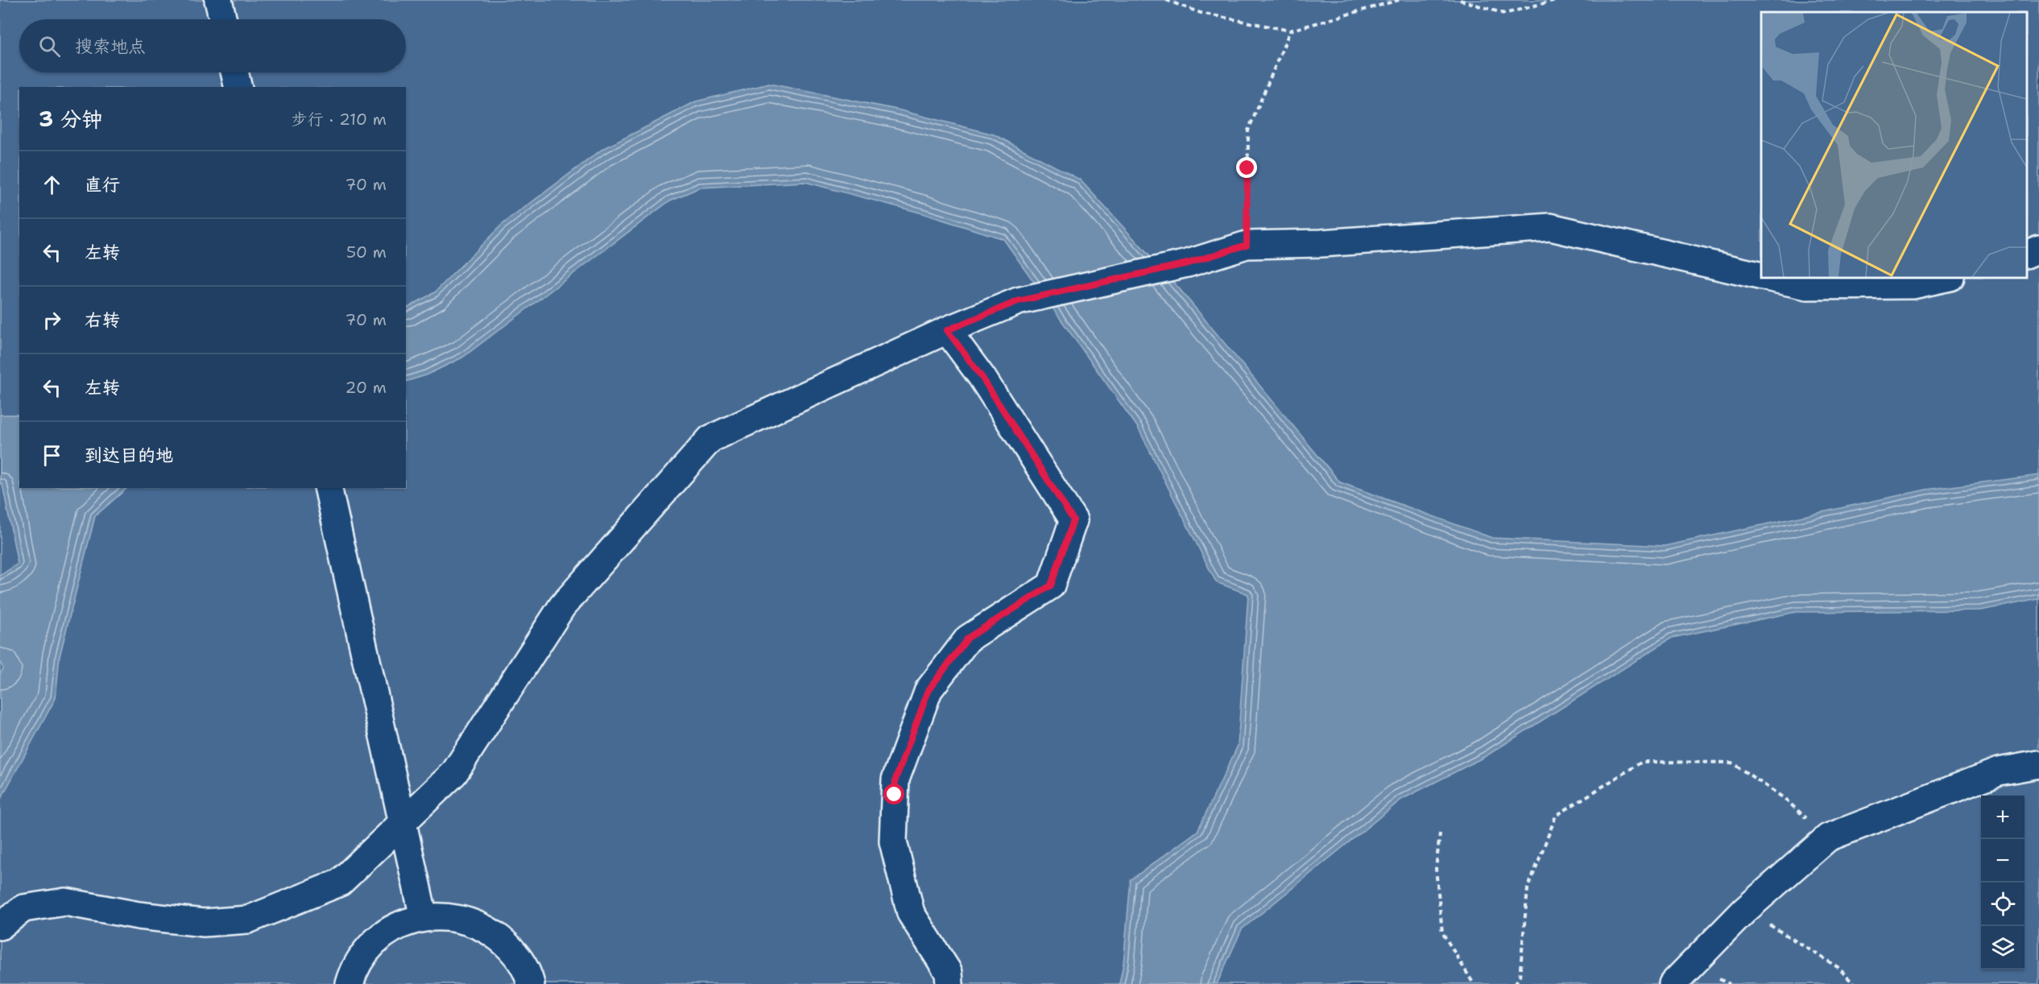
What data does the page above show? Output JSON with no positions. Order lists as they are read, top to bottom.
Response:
{
  "page": {
    "search": "搜索地点",
    "heading": ["3 分钟", "步行 · 210 m"],
    "list": [
      ["直行", "70 m"],
      ["左转", "50 m"],
      ["右转", "70 m"],
      ["左转", "20 m"],
      "到达目的地"
    ],
    "map_buttons": ["+", "−"]
  }
}
